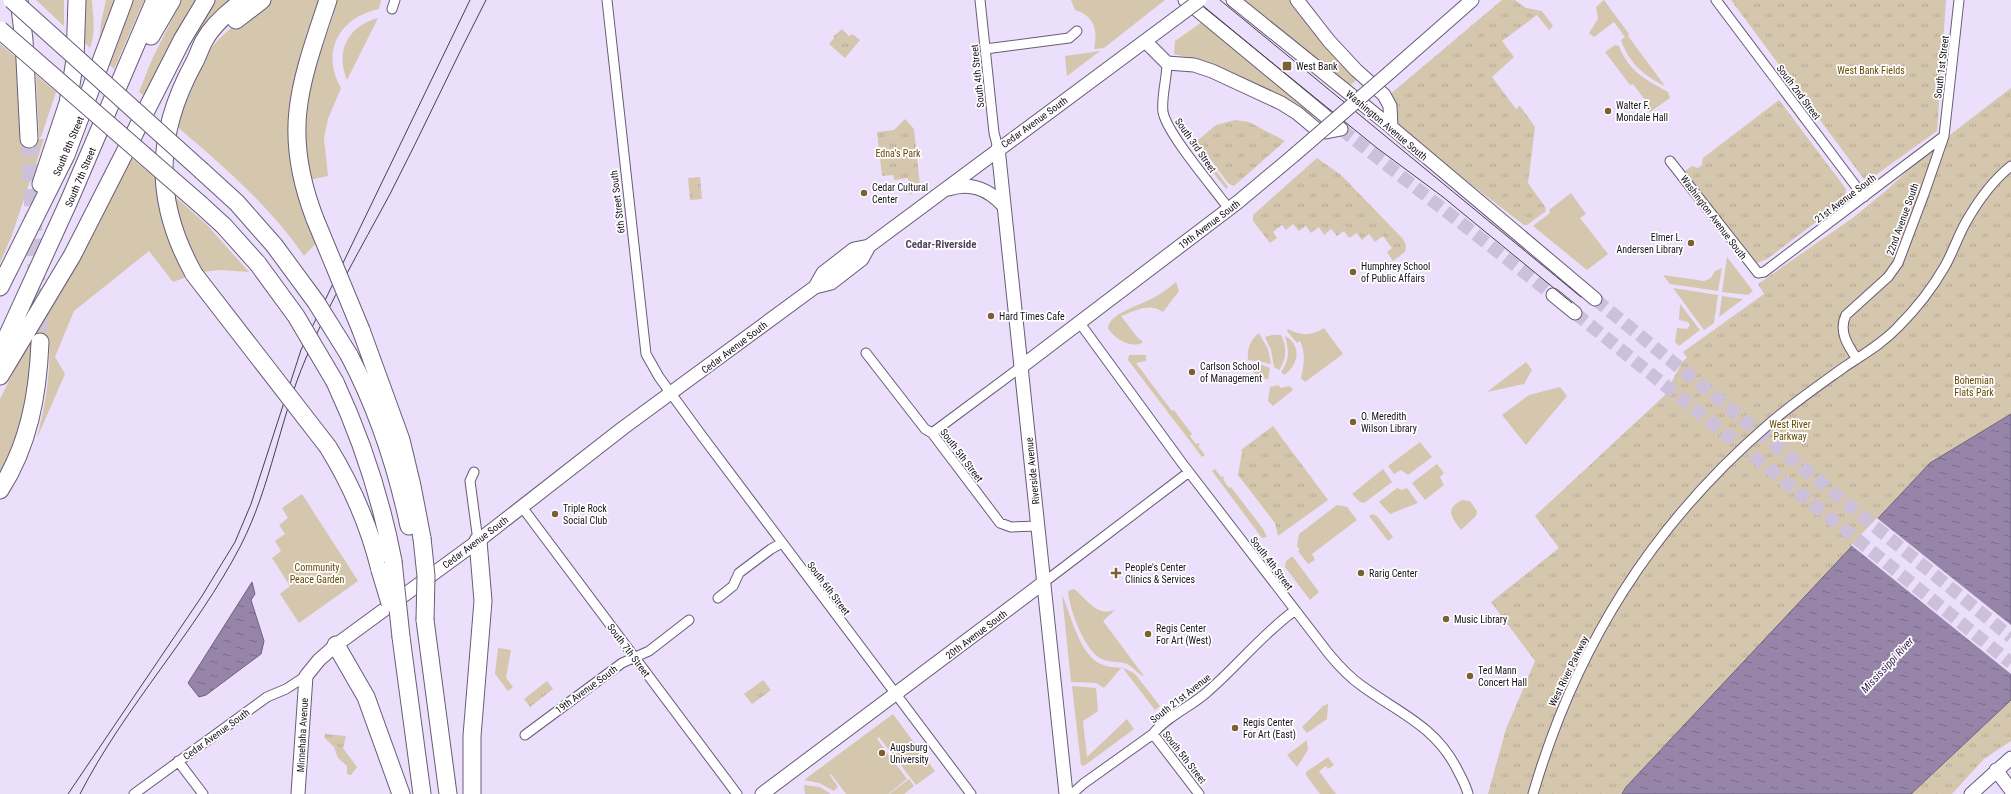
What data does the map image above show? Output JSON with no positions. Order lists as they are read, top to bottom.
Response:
{
  "streets": {
    "highway": ["South 8th Street", "South 7th Street"],
    "street": [
      "South 1st Street",
      "South 4th Street",
      "South 2nd Street",
      "Cedar Avenue South",
      "Washington Avenue South",
      "South 3rd Street",
      "21st Avenue South",
      "6th Street South",
      "22nd Avenue South",
      "19th Avenue South",
      "South 5th Street",
      "Riverside Avenue",
      "South 6th Street",
      "20th Avenue South",
      "West River Parkway",
      "South 21st Avenue",
      "Minnehaha Avenue"
    ]
  },
  "crossings": [
    ["South 1st Street", "21st Avenue South"],
    ["South 1st Street", "22nd Avenue South"],
    ["South 4th Street", "Cedar Avenue South"],
    ["South 4th Street", "19th Avenue South"],
    ["South 4th Street", "Riverside Avenue"],
    ["South 4th Street", "20th Avenue South"],
    ["South 4th Street", "South 21st Avenue"],
    ["South 2nd Street", "21st Avenue South"],
    ["Cedar Avenue South", "South 7th Street"],
    ["Cedar Avenue South", "6th Street South"],
    ["Cedar Avenue South", "Riverside Avenue"],
    ["Cedar Avenue South", "South 6th Street"],
    ["Cedar Avenue South", "Minnehaha Avenue"],
    ["Washington Avenue South", "21st Avenue South"],
    ["South 3rd Street", "19th Avenue South"],
    ["South 7th Street", "19th Avenue South"],
    ["21st Avenue South", "22nd Avenue South"],
    ["6th Street South", "South 6th Street"],
    ["22nd Avenue South", "West River Parkway"],
    ["19th Avenue South", "South 5th Street"],
    ["19th Avenue South", "Riverside Avenue"],
    ["South 5th Street", "Riverside Avenue"],
    ["South 5th Street", "South 21st Avenue"],
    ["Riverside Avenue", "20th Avenue South"],
    ["South 6th Street", "20th Avenue South"]
  ],
  "districts": ["Cedar-Riverside"],
  "water": ["Mississippi River"],
  "parks": [
    "West Bank Fields",
    "Edna's Park",
    "Bohemian Flats Park",
    "West River Parkway",
    "Community Peace Garden"
  ],
  "places": {
    "transit": ["West Bank"],
    "other": [
      "Walter F. Mondale Hall",
      "Cedar Cultural Center",
      "Elmer L. Andersen Library",
      "Humphrey School of Public Affairs",
      "Hard Times Cafe",
      "Carlson School of Management",
      "O. Meredith Wilson Library",
      "Triple Rock Social Club",
      "Rarig Center",
      "Music Library",
      "Regis Center For Art (West)",
      "Ted Mann Concert Hall",
      "Regis Center For Art (East)",
      "Augsburg University"
    ],
    "health": ["People's Center Clinics & Services"]
  }
}
